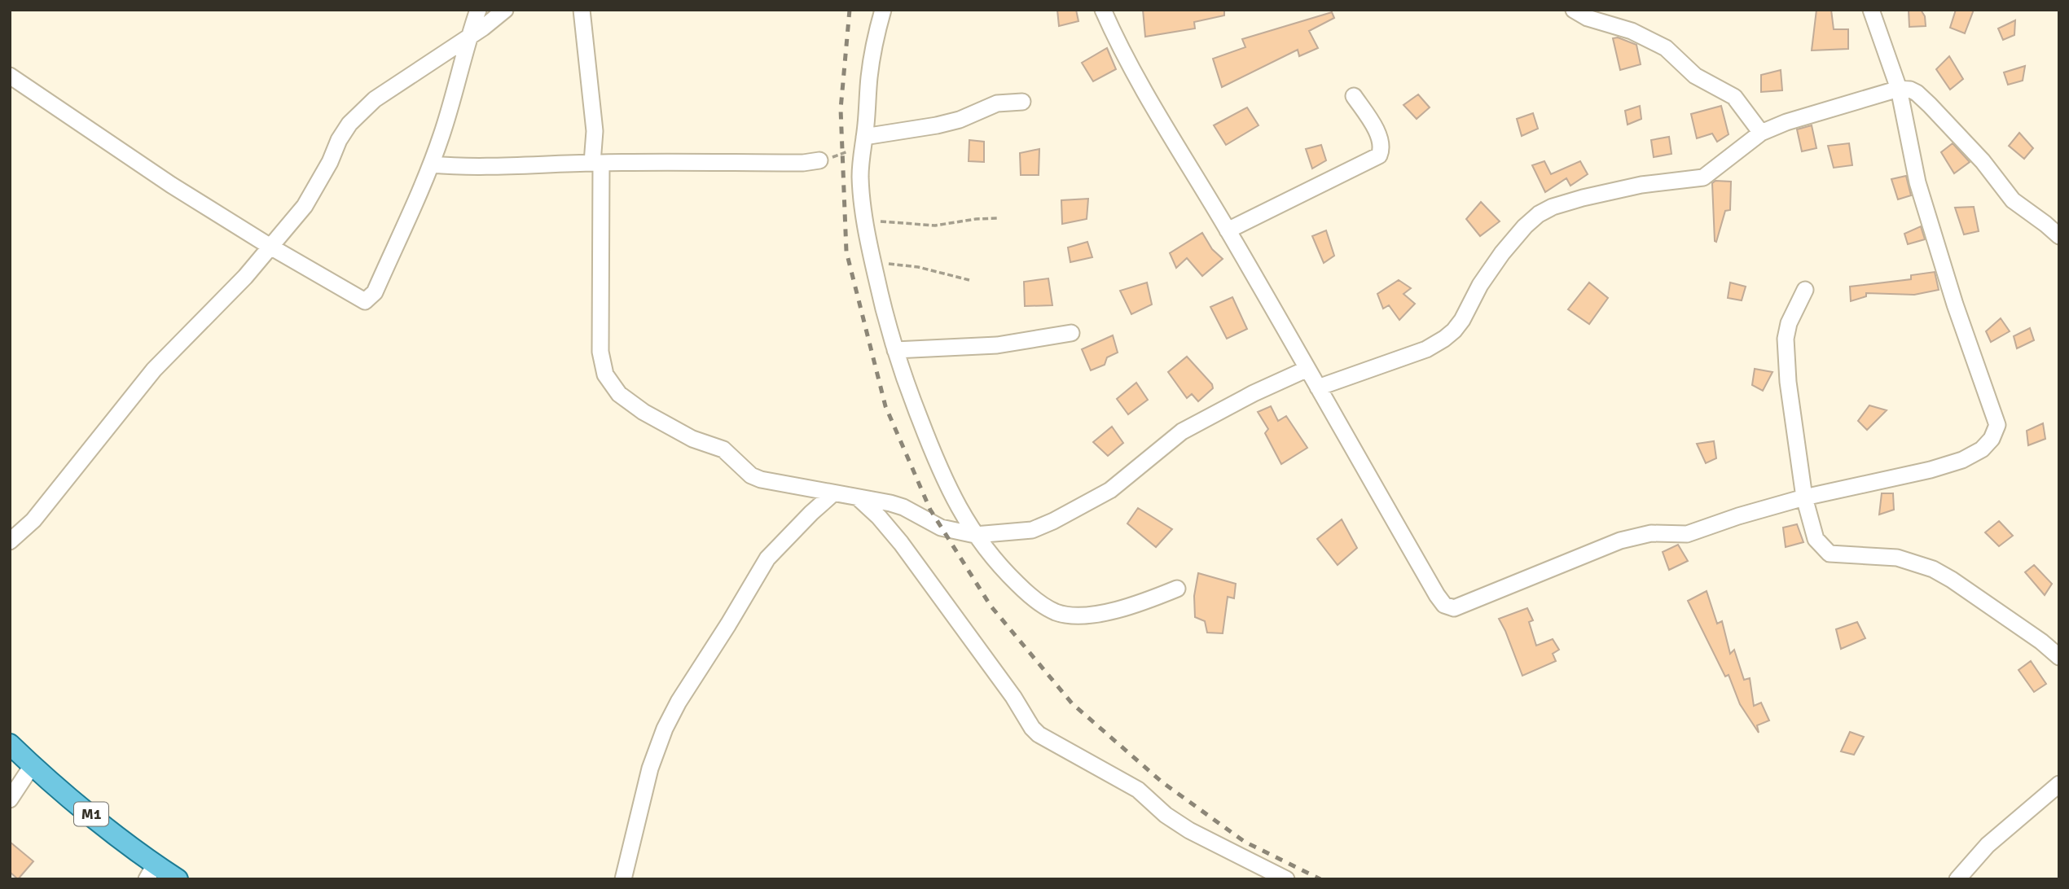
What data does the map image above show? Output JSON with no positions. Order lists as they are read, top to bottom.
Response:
{
  "streets": {
    "main road": ["M1"]
  }
}
